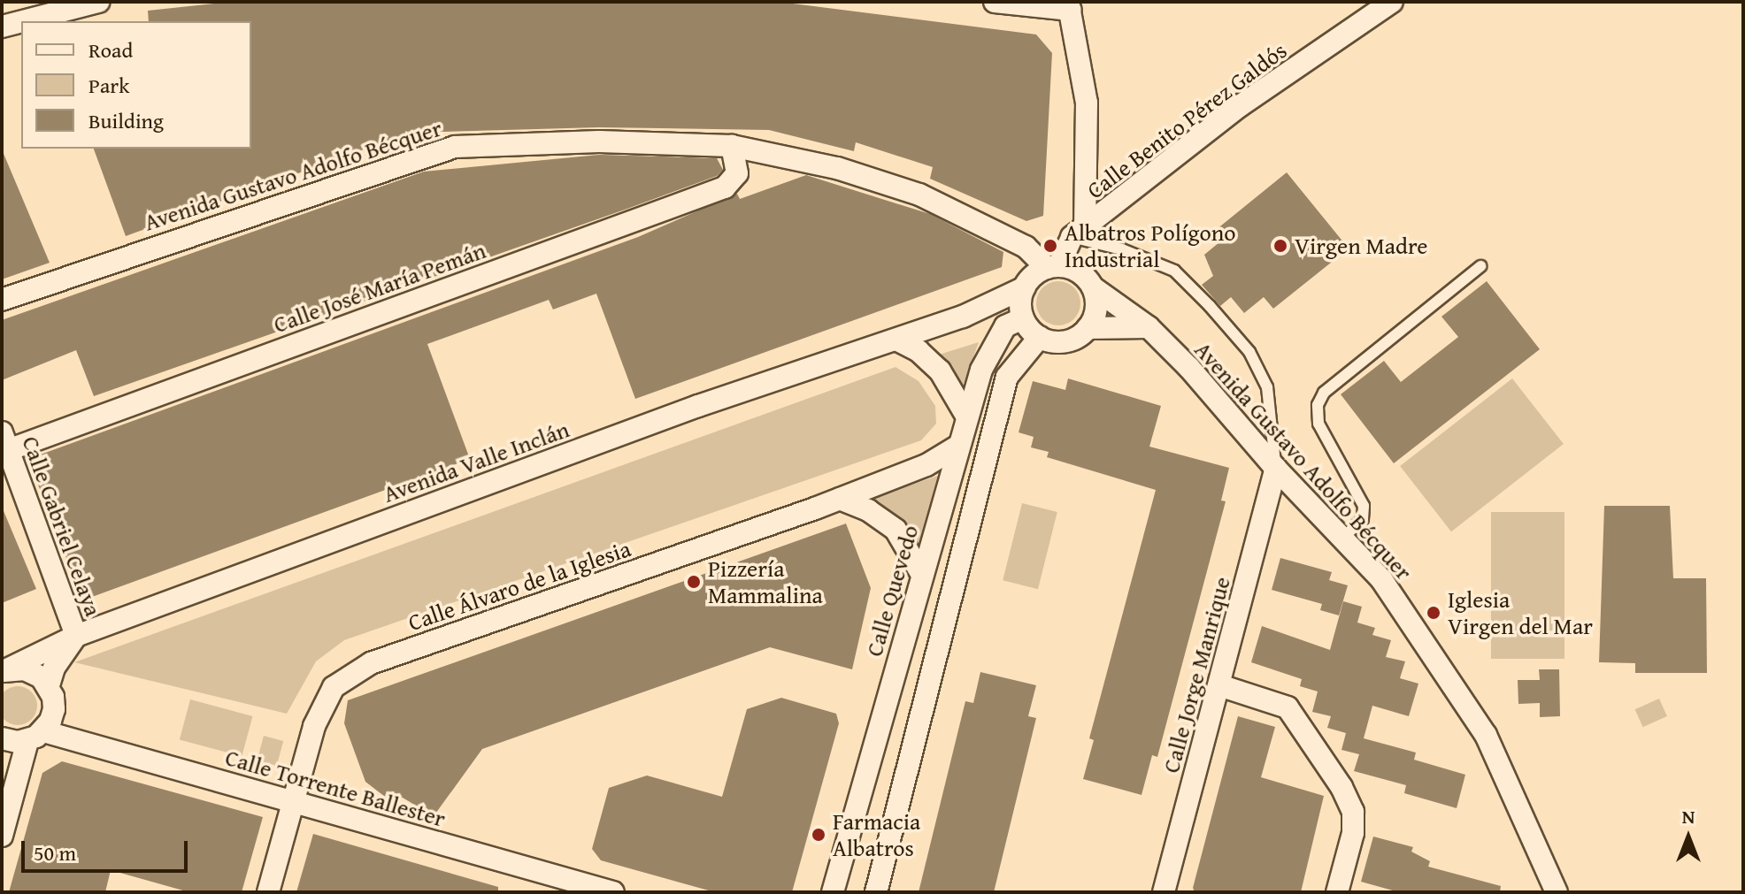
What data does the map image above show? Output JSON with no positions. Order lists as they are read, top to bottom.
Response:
{
  "streets": {
    "street": [
      "Calle Benito Pérez Galdós",
      "Avenida Gustavo Adolfo Bécquer",
      "Calle José María Pemán",
      "Avenida Valle Inclán",
      "Calle Gabriel Celaya",
      "Calle Álvaro de la Iglesia",
      "Calle Quevedo",
      "Calle Jorge Manrique",
      "Calle Torrente Ballester"
    ]
  },
  "crossings": [
    ["Calle Benito Pérez Galdós", "Avenida Gustavo Adolfo Bécquer"],
    ["Calle Benito Pérez Galdós", "Avenida Valle Inclán"],
    ["Calle Benito Pérez Galdós", "Calle Quevedo"],
    ["Avenida Gustavo Adolfo Bécquer", "Calle José María Pemán"],
    ["Avenida Gustavo Adolfo Bécquer", "Avenida Valle Inclán"],
    ["Avenida Gustavo Adolfo Bécquer", "Calle Quevedo"],
    ["Avenida Gustavo Adolfo Bécquer", "Calle Jorge Manrique"],
    ["Calle José María Pemán", "Calle Gabriel Celaya"],
    ["Avenida Valle Inclán", "Calle Gabriel Celaya"],
    ["Avenida Valle Inclán", "Calle Quevedo"],
    ["Calle Álvaro de la Iglesia", "Calle Quevedo"],
    ["Calle Álvaro de la Iglesia", "Calle Torrente Ballester"]
  ],
  "places": [
    "Albatros Polígono Industrial",
    "Virgen Madre",
    "Pizzería Mammalina",
    "Iglesia Virgen del Mar",
    "Farmacia Albatros"
  ],
  "legend": ["Road", "Park", "Building"],
  "scale_bar": "50 m",
  "north": "top"
}
